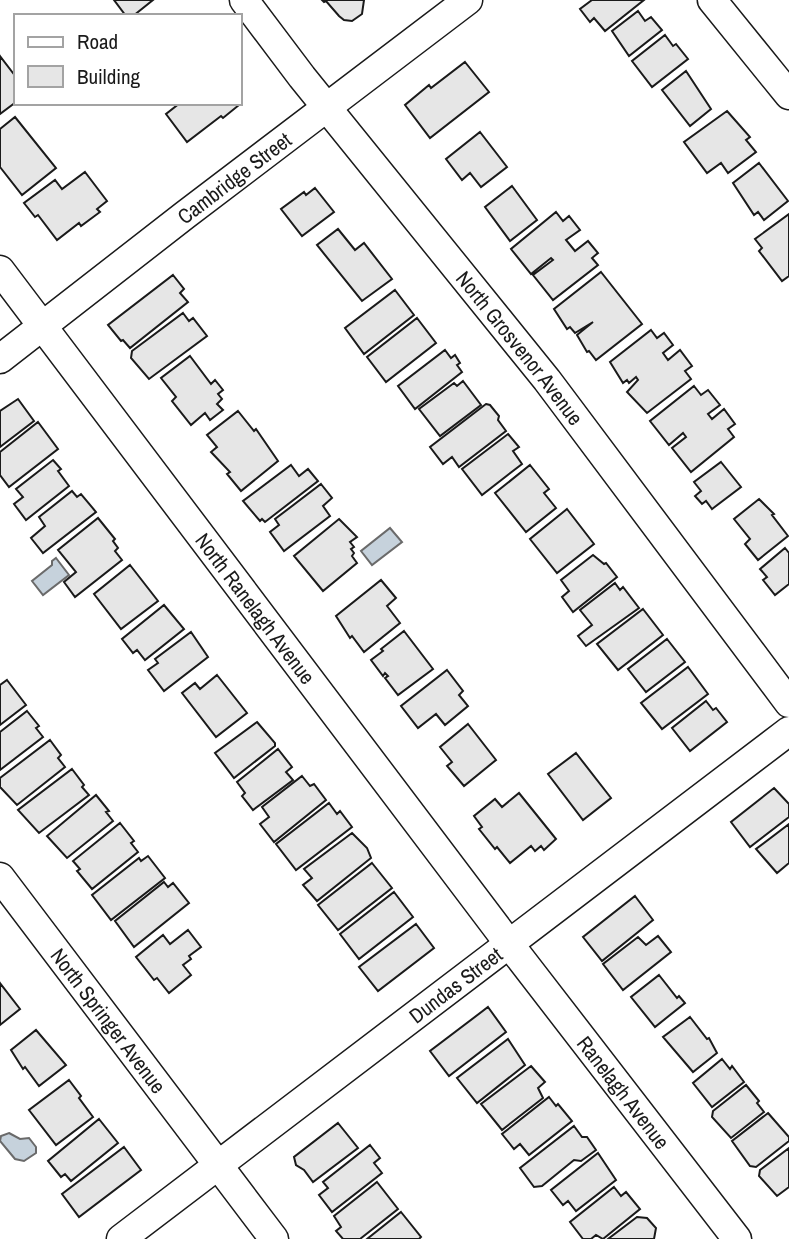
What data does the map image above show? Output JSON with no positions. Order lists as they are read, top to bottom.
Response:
{
  "streets": {
    "street": [
      "Cambridge Street",
      "North Grosvenor Avenue",
      "North Ranelagh Avenue",
      "Dundas Street",
      "North Springer Avenue",
      "Ranelagh Avenue"
    ]
  },
  "crossings": [
    ["Cambridge Street", "North Grosvenor Avenue"],
    ["Cambridge Street", "North Ranelagh Avenue"],
    ["North Ranelagh Avenue", "Dundas Street"],
    ["North Ranelagh Avenue", "Ranelagh Avenue"],
    ["Dundas Street", "North Springer Avenue"],
    ["Dundas Street", "Ranelagh Avenue"]
  ],
  "legend": ["Road", "Building"]
}
